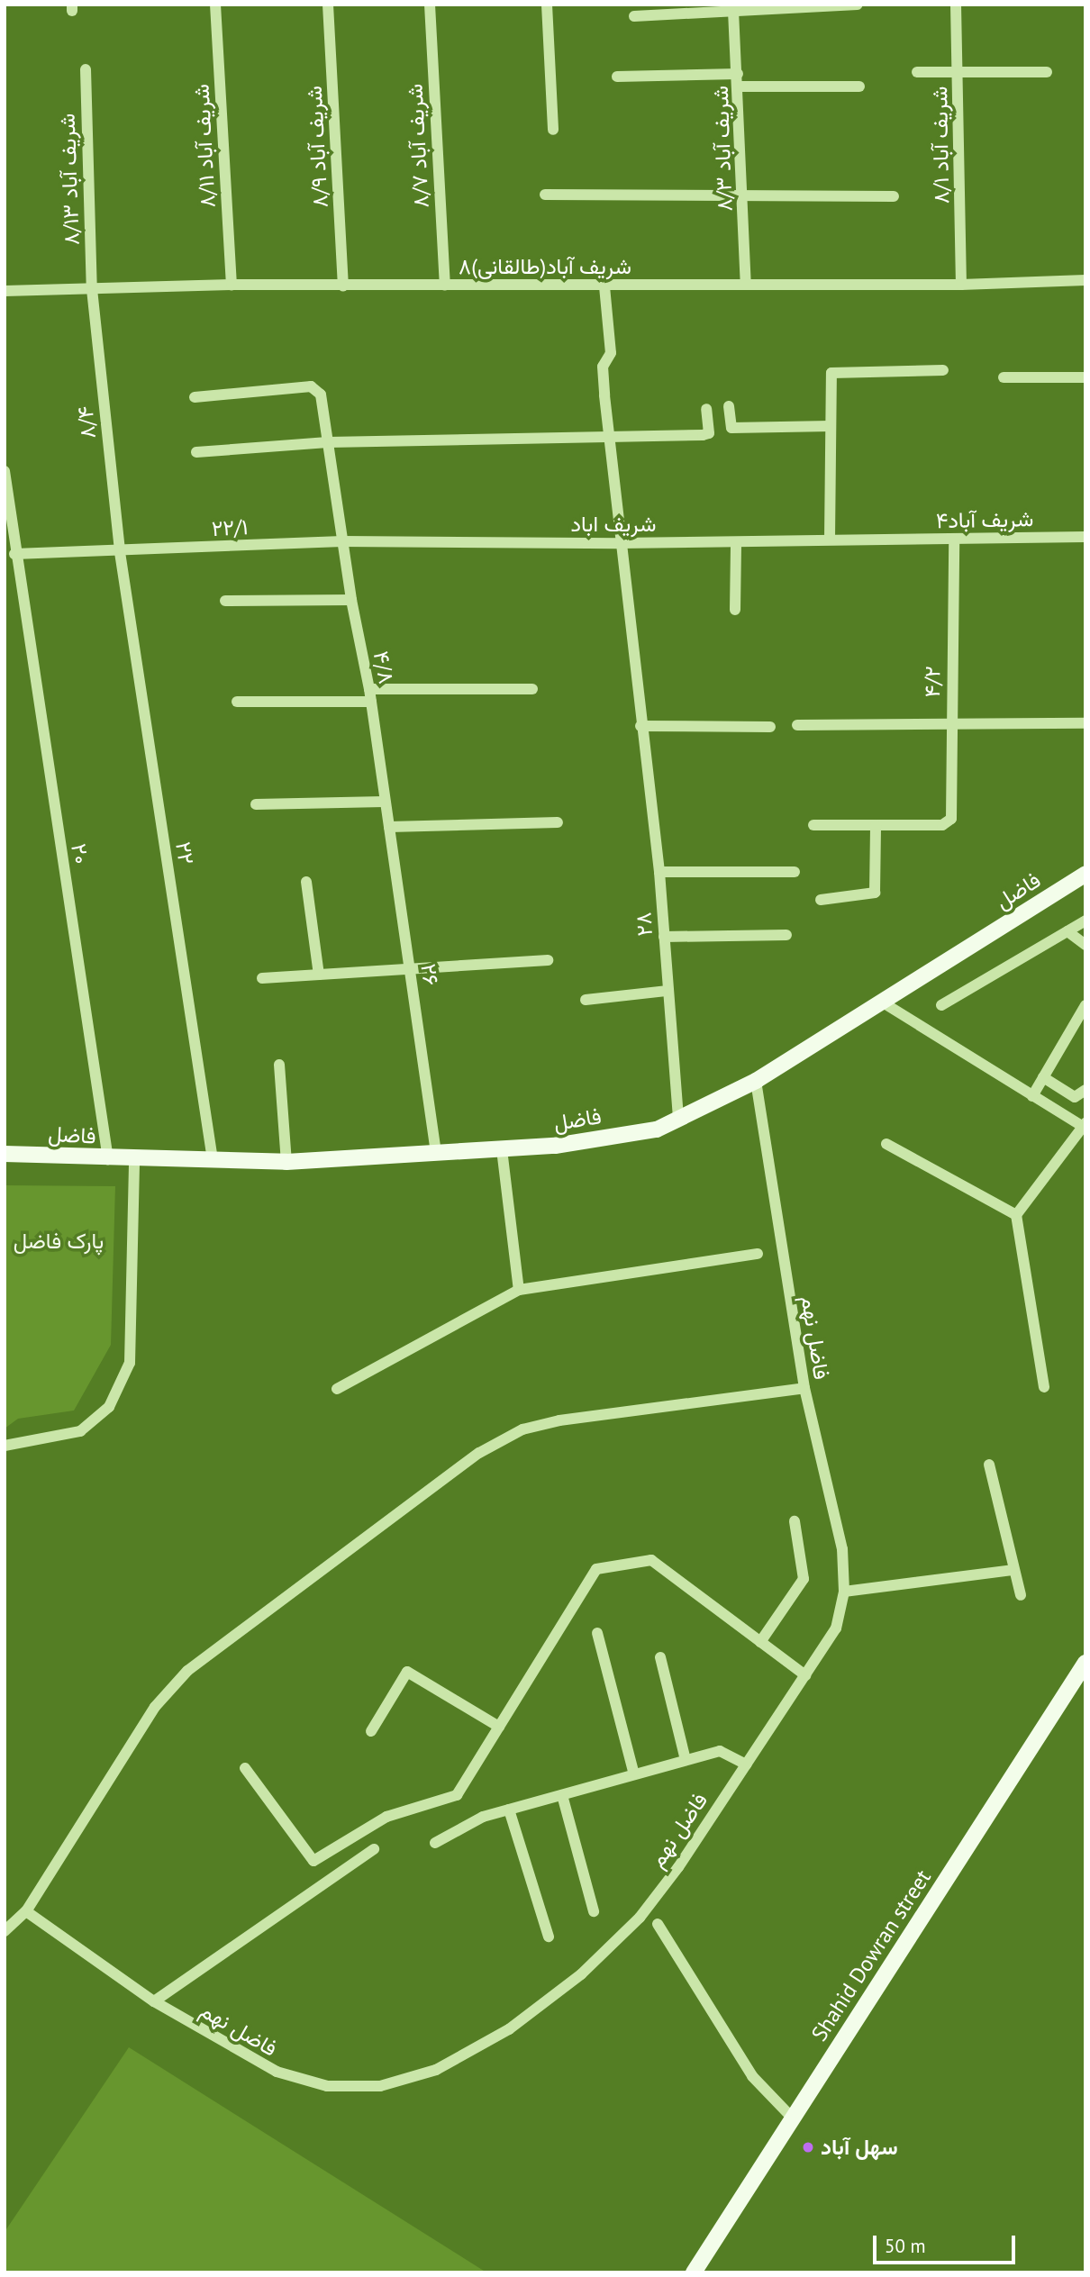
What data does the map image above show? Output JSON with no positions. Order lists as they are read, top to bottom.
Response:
{
  "streets": {
    "main road": ["فاضل", "Shahid Dowran street"],
    "street": [
      "شریف آباد ۸/۱",
      "شریف آباد ۸/۱۱",
      "شریف آباد ۸/۷",
      "شریف آباد ۸/۹",
      "شریف آباد ۸/۳",
      "شریف آباد ۸/۱۳",
      "۸شریف آباد(طالقانی)",
      "۸/۴",
      "۴شریف آباد",
      "شریف اباد",
      "۲۲/۱",
      "۴/۸",
      "۴/۲",
      "۲۲",
      "۲۰",
      "۲۸",
      "۲۶",
      "فاضل نهم"
    ]
  },
  "crossings": [
    ["شریف آباد ۸/۱", "۸شریف آباد(طالقانی)"],
    ["شریف آباد ۸/۱۱", "۸شریف آباد(طالقانی)"],
    ["شریف آباد ۸/۷", "۸شریف آباد(طالقانی)"],
    ["شریف آباد ۸/۹", "۸شریف آباد(طالقانی)"],
    ["شریف آباد ۸/۳", "۸شریف آباد(طالقانی)"],
    ["شریف آباد ۸/۱۳", "۸شریف آباد(طالقانی)"],
    ["شریف آباد ۸/۱۳", "۸/۴"],
    ["۸شریف آباد(طالقانی)", "۸/۴"],
    ["۸شریف آباد(طالقانی)", "۲۸"],
    ["۸/۴", "۲۲/۱"],
    ["۸/۴", "۲۲"],
    ["۴شریف آباد", "شریف اباد"],
    ["۴شریف آباد", "۴/۲"],
    ["شریف اباد", "۲۲/۱"],
    ["شریف اباد", "۴/۸"],
    ["شریف اباد", "۲۸"],
    ["۲۲/۱", "۴/۸"],
    ["۲۲/۱", "۲۲"],
    ["۲۲/۱", "۲۰"],
    ["۴/۸", "۲۶"],
    ["۲۲", "فاضل"],
    ["۲۰", "فاضل"],
    ["فاضل", "۲۸"],
    ["فاضل", "۲۶"],
    ["فاضل", "فاضل نهم"]
  ],
  "parks": ["پارک فاضل"],
  "places": ["سهل آباد"],
  "scale_bar": "50 m"
}
